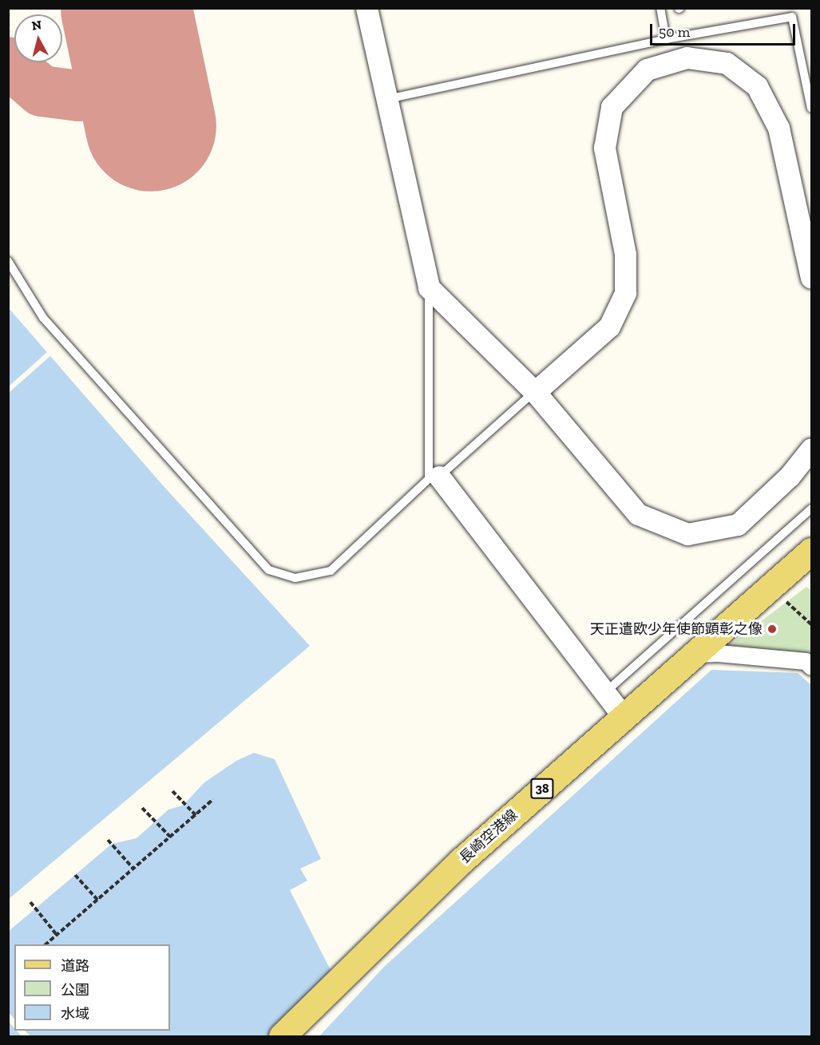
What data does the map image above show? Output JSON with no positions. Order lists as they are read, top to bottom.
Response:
{
  "streets": {
    "main road": ["38", "長崎空港線"]
  },
  "places": ["天正遣欧少年使節顕彰之像"],
  "legend": ["道路", "公園", "水域"],
  "scale_bar": "50 m",
  "north": "top"
}
